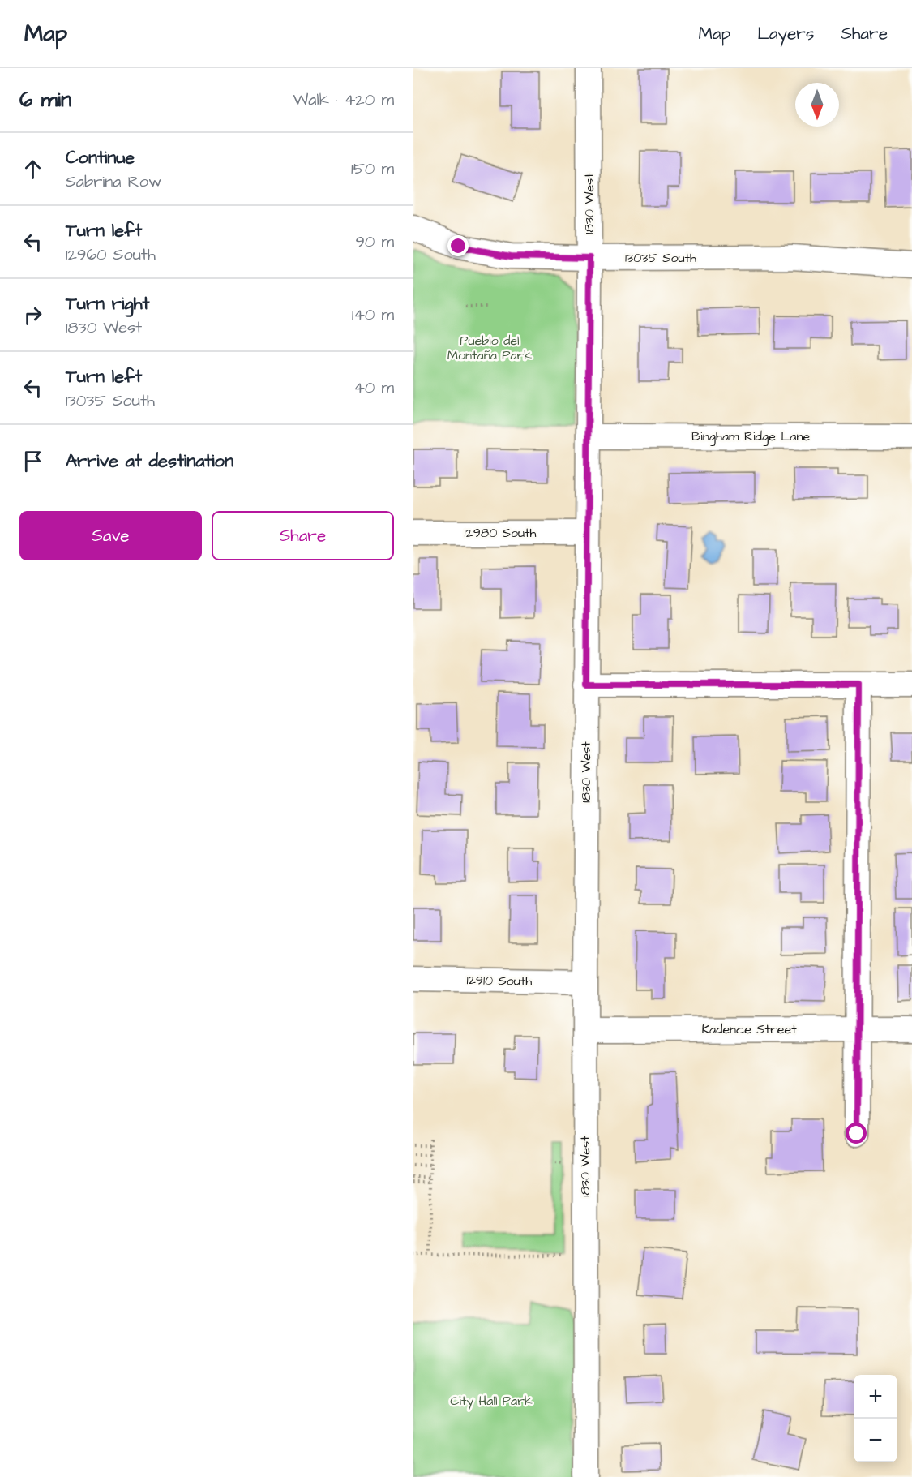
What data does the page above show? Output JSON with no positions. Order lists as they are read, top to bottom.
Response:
{
  "streets": {
    "street": [
      "1830 West",
      "13035 South",
      "Bingham Ridge Lane",
      "12980 South",
      "12910 South",
      "Kadence Street"
    ]
  },
  "crossings": [
    ["1830 West", "13035 South"],
    ["1830 West", "Bingham Ridge Lane"],
    ["1830 West", "12980 South"],
    ["1830 West", "12910 South"],
    ["1830 West", "Kadence Street"]
  ],
  "parks": ["Pueblo del Montaña Park", "City Hall Park"],
  "north": "bottom",
  "page": {
    "header": "Map",
    "nav": ["Map", "Layers", "Share"],
    "heading": ["6 min", "Walk · 420 m"],
    "list": [
      ["Continue", "Sabrina Row", "150 m"],
      ["Turn left", "12960 South", "90 m"],
      ["Turn right", "1830 West", "140 m"],
      ["Turn left", "13035 South", "40 m"],
      "Arrive at destination"
    ],
    "buttons": ["Save", "Share"],
    "map_buttons": ["+", "−"]
  }
}
